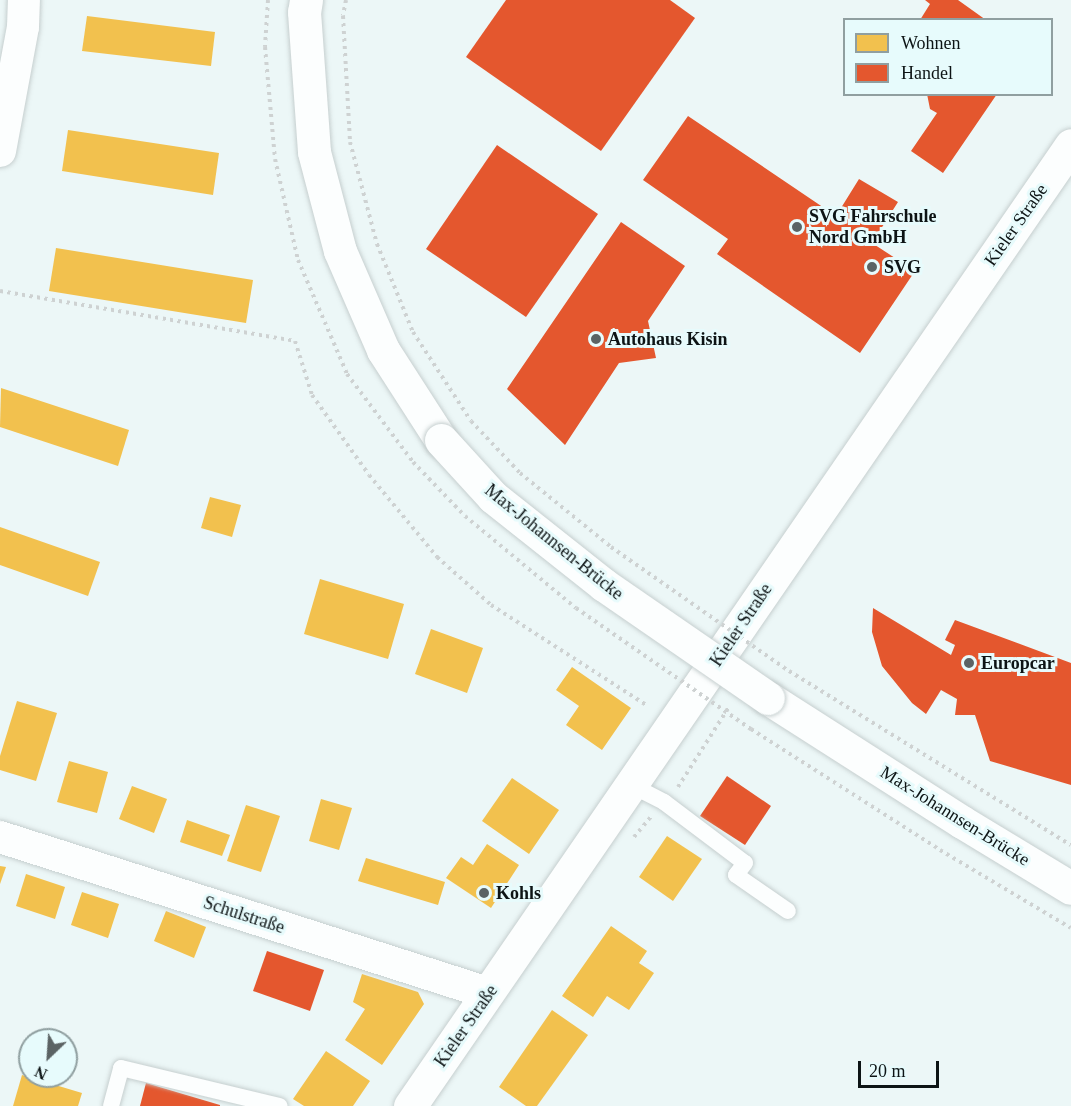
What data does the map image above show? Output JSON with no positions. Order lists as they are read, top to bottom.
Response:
{
  "streets": {
    "main road": ["Kieler Straße", "Max-Johannsen-Brücke"],
    "street": ["Schulstraße"]
  },
  "crossings": [
    ["Kieler Straße", "Schulstraße"]
  ],
  "places": [
    "SVG Fahrschule Nord GmbH",
    "SVG",
    "Autohaus Kisin",
    "Europcar",
    "Kohls"
  ],
  "legend": ["Wohnen", "Handel"],
  "scale_bar": "20 m",
  "north": "bottom left"
}
